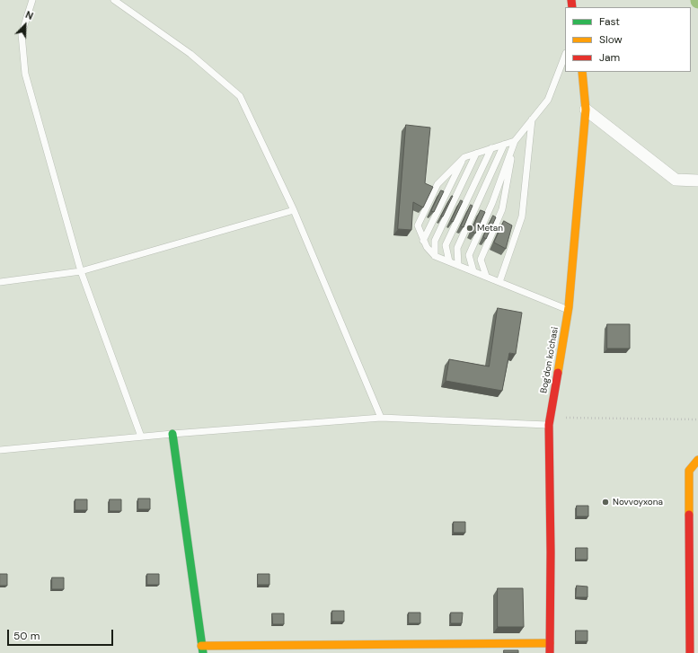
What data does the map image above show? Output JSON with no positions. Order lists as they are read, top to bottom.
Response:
{
  "streets": {
    "street": ["Bog'don ko'chasi"]
  },
  "places": ["Metan", "Novvoyxona"],
  "legend": ["Fast", "Slow", "Jam"],
  "scale_bar": "50 m",
  "north": "top right"
}
